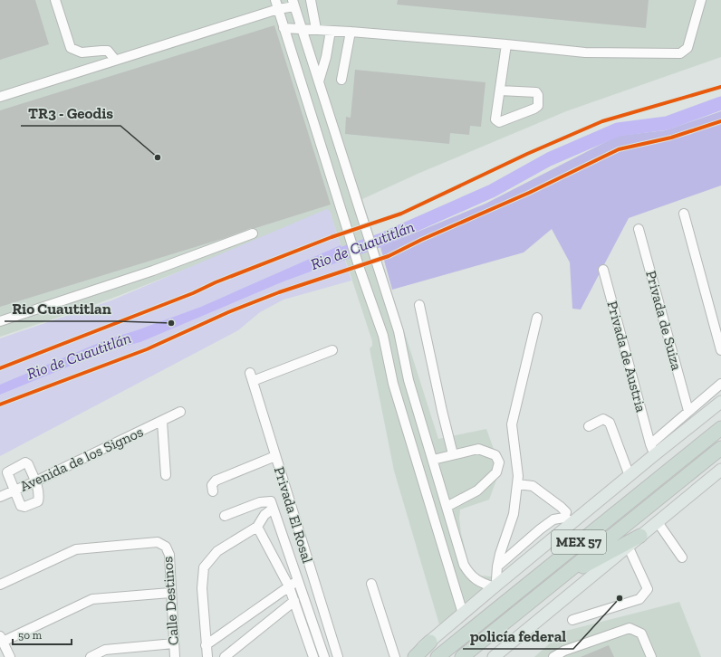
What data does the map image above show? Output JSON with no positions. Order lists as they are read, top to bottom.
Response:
{
  "streets": {
    "highway": ["MEX 57"],
    "street": [
      "Privada de Suiza",
      "Privada de Austria",
      "Avenida de los Signos",
      "Privada El Rosal",
      "Calle Destinos"
    ]
  },
  "water": ["Rio de Cuautitlán"],
  "places": ["TR3 - Geodis", "Rio Cuautitlan", "policía federal"],
  "scale_bar": "50 m"
}
